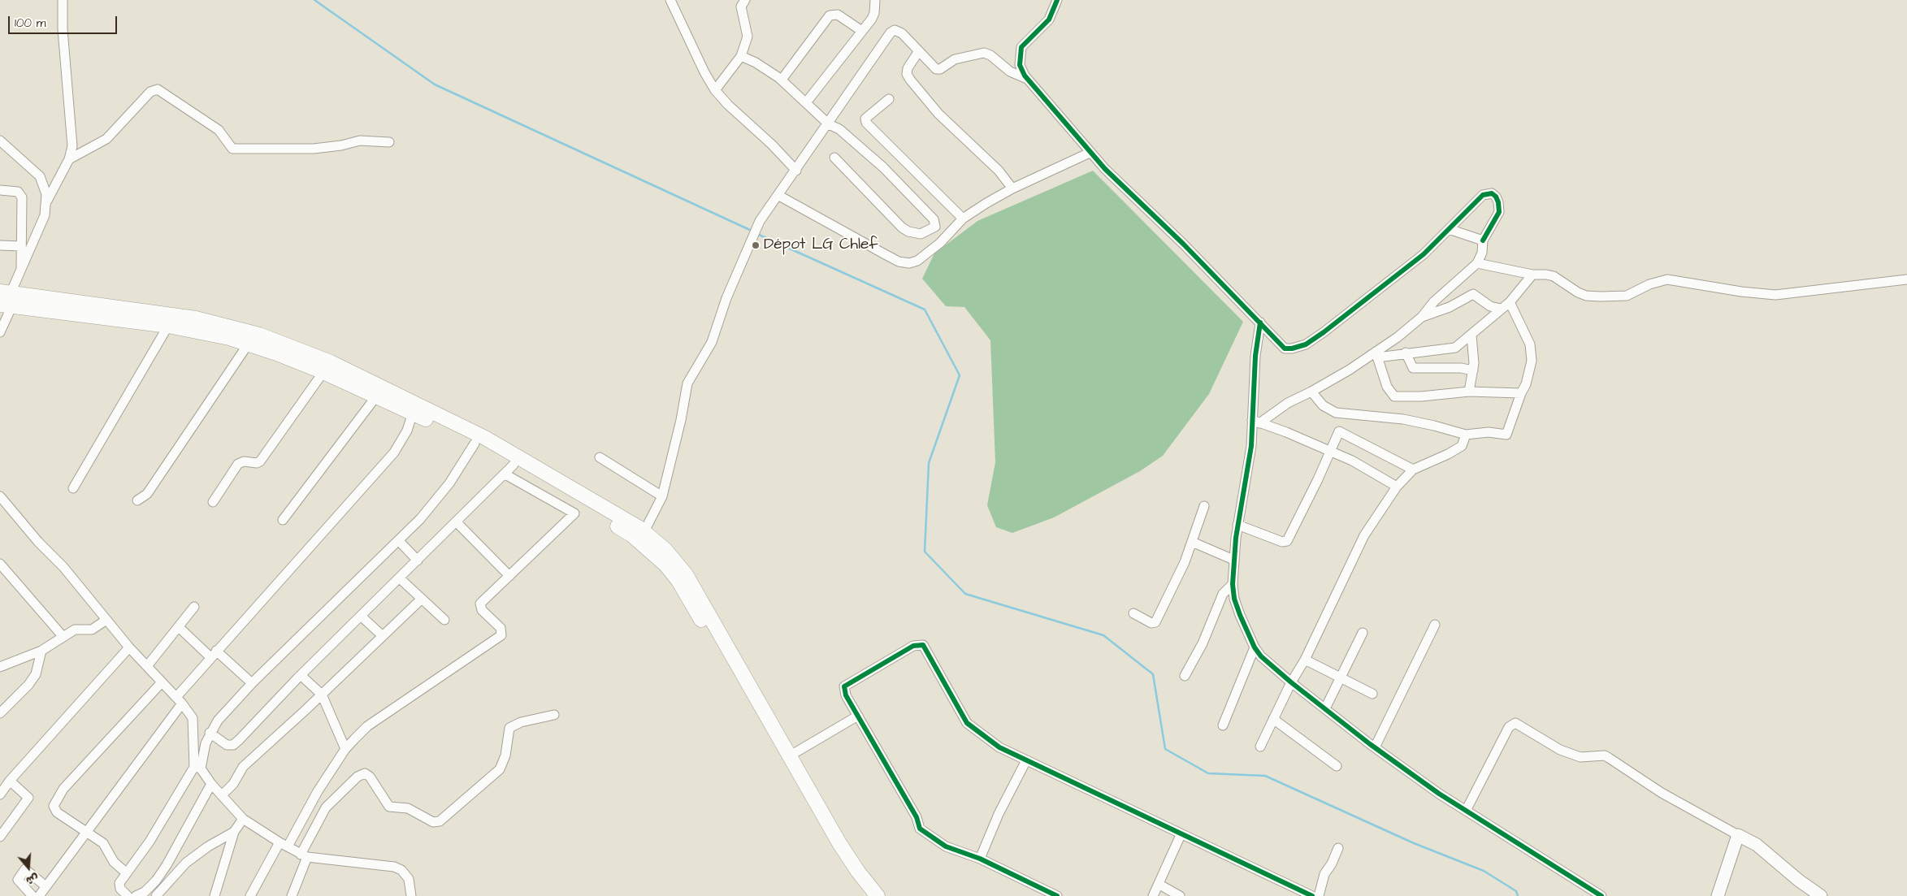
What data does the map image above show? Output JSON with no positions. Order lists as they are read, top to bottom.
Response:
{
  "places": ["Dépot LG Chlef"],
  "scale_bar": "100 m",
  "north": "bottom"
}
